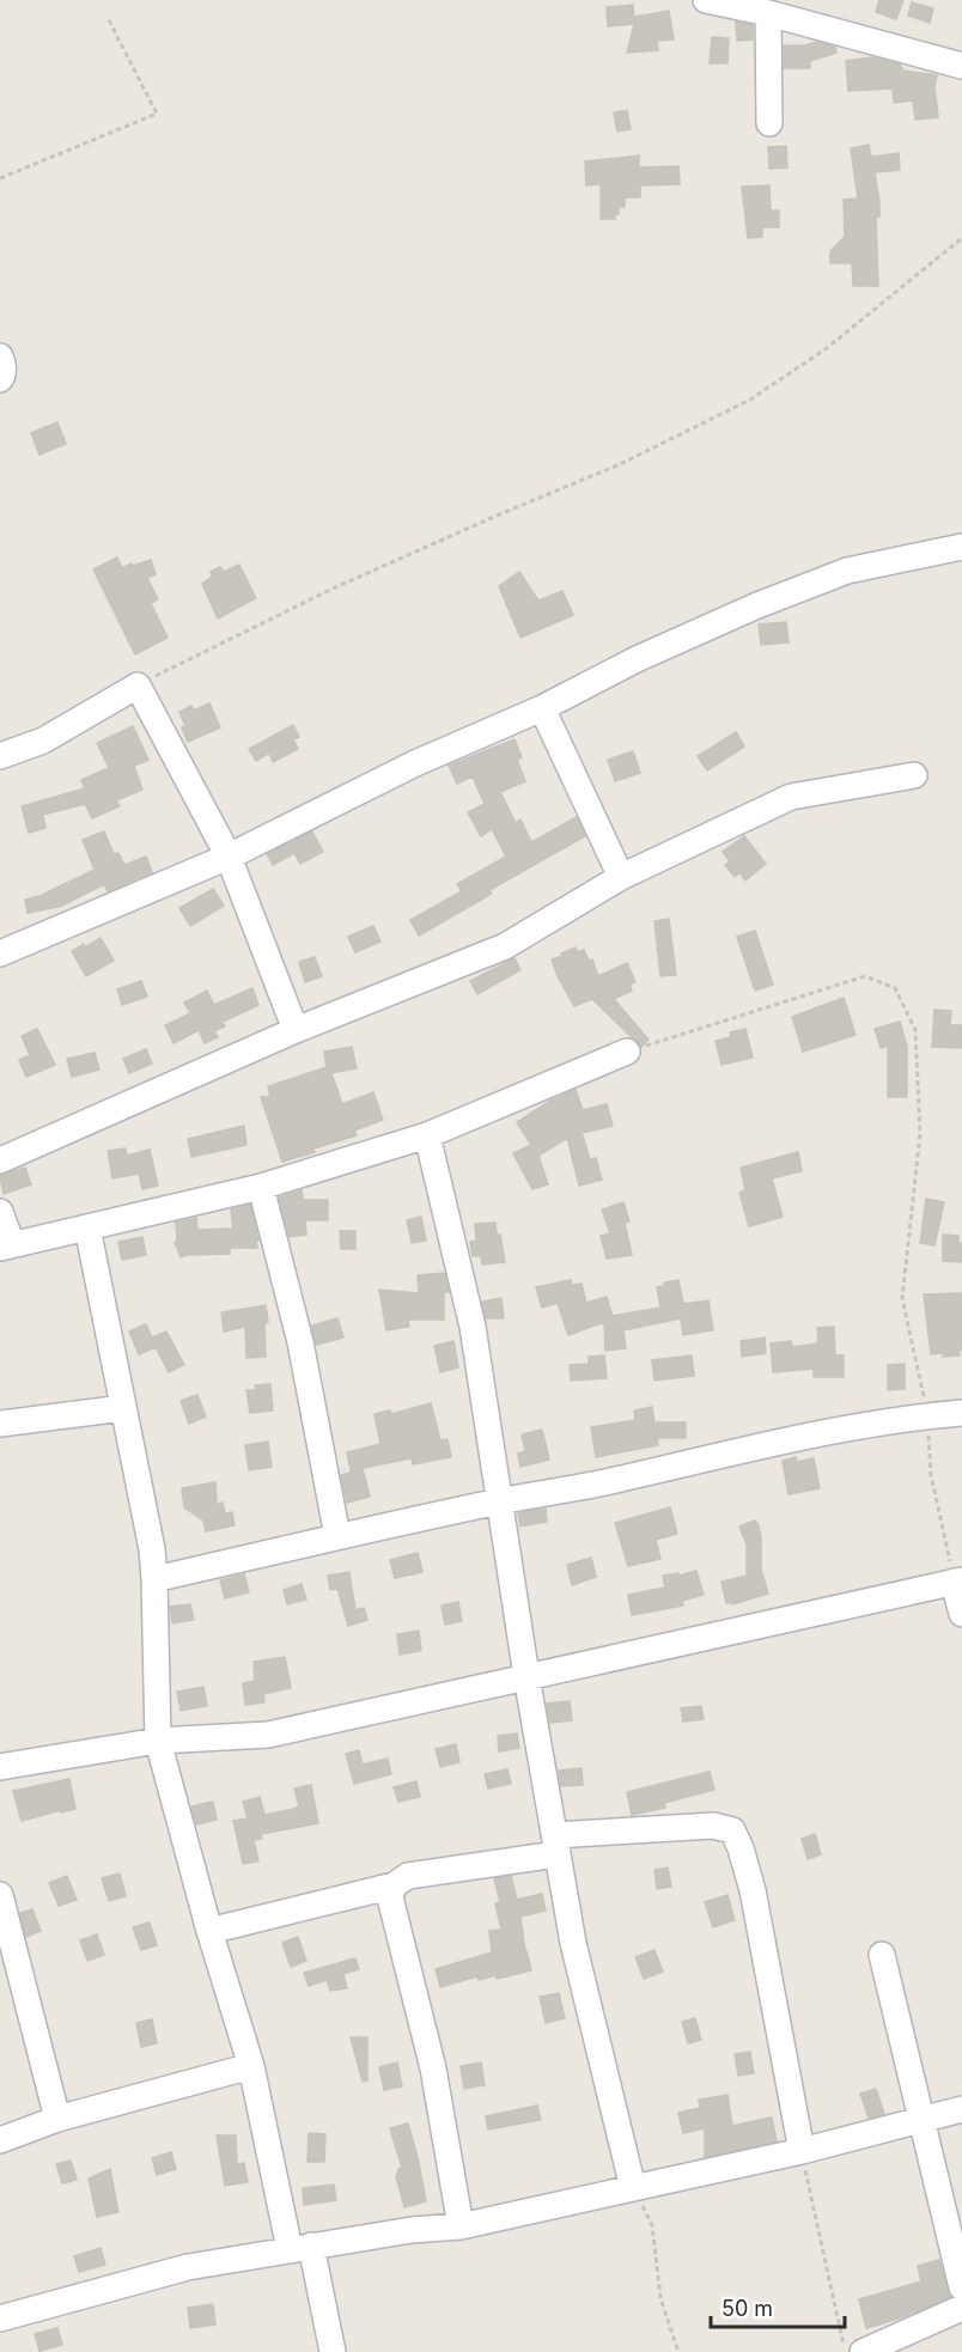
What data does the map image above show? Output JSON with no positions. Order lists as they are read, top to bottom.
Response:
{
  "scale_bar": "50 m"
}
